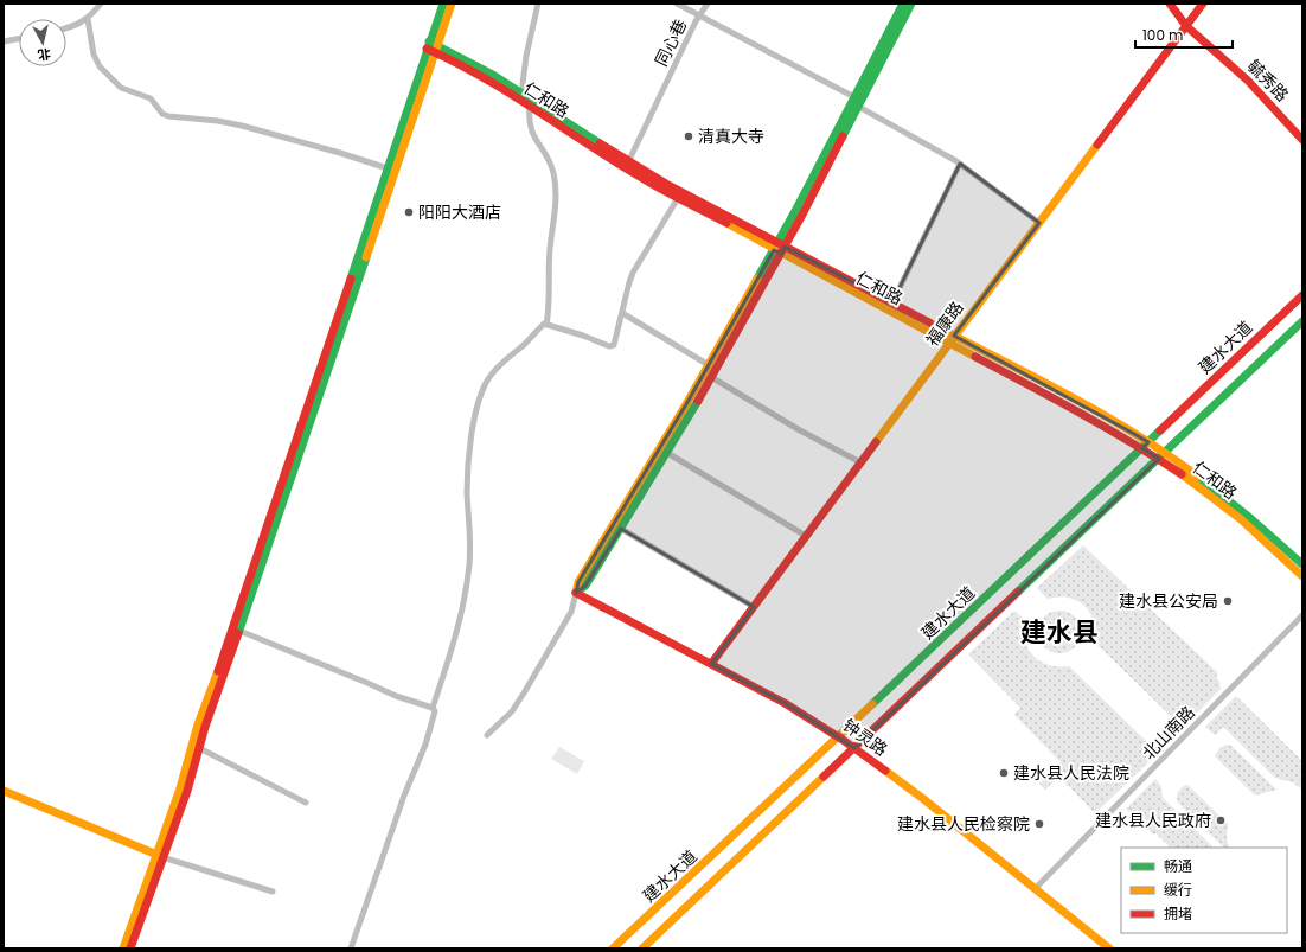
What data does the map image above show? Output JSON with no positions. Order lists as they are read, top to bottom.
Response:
{
  "streets": {
    "main road": [
      "毓秀路",
      "仁和路",
      "福康路",
      "建水大道",
      "钟灵路"
    ],
    "street": ["同心巷", "北山南路"]
  },
  "crossings": [
    ["同心巷", "仁和路"],
    ["同心巷", "福康路"],
    ["毓秀路", "福康路"],
    ["仁和路", "福康路"],
    ["仁和路", "建水大道"],
    ["福康路", "钟灵路"],
    ["建水大道", "钟灵路"],
    ["北山南路", "钟灵路"]
  ],
  "districts": ["建水县"],
  "places": [
    "清真大寺",
    "阳阳大酒店",
    "建水县公安局",
    "建水县人民法院",
    "建水县人民政府",
    "建水县人民检察院"
  ],
  "legend": ["畅通", "缓行", "拥堵"],
  "scale_bar": "100 m",
  "north": "bottom"
}
